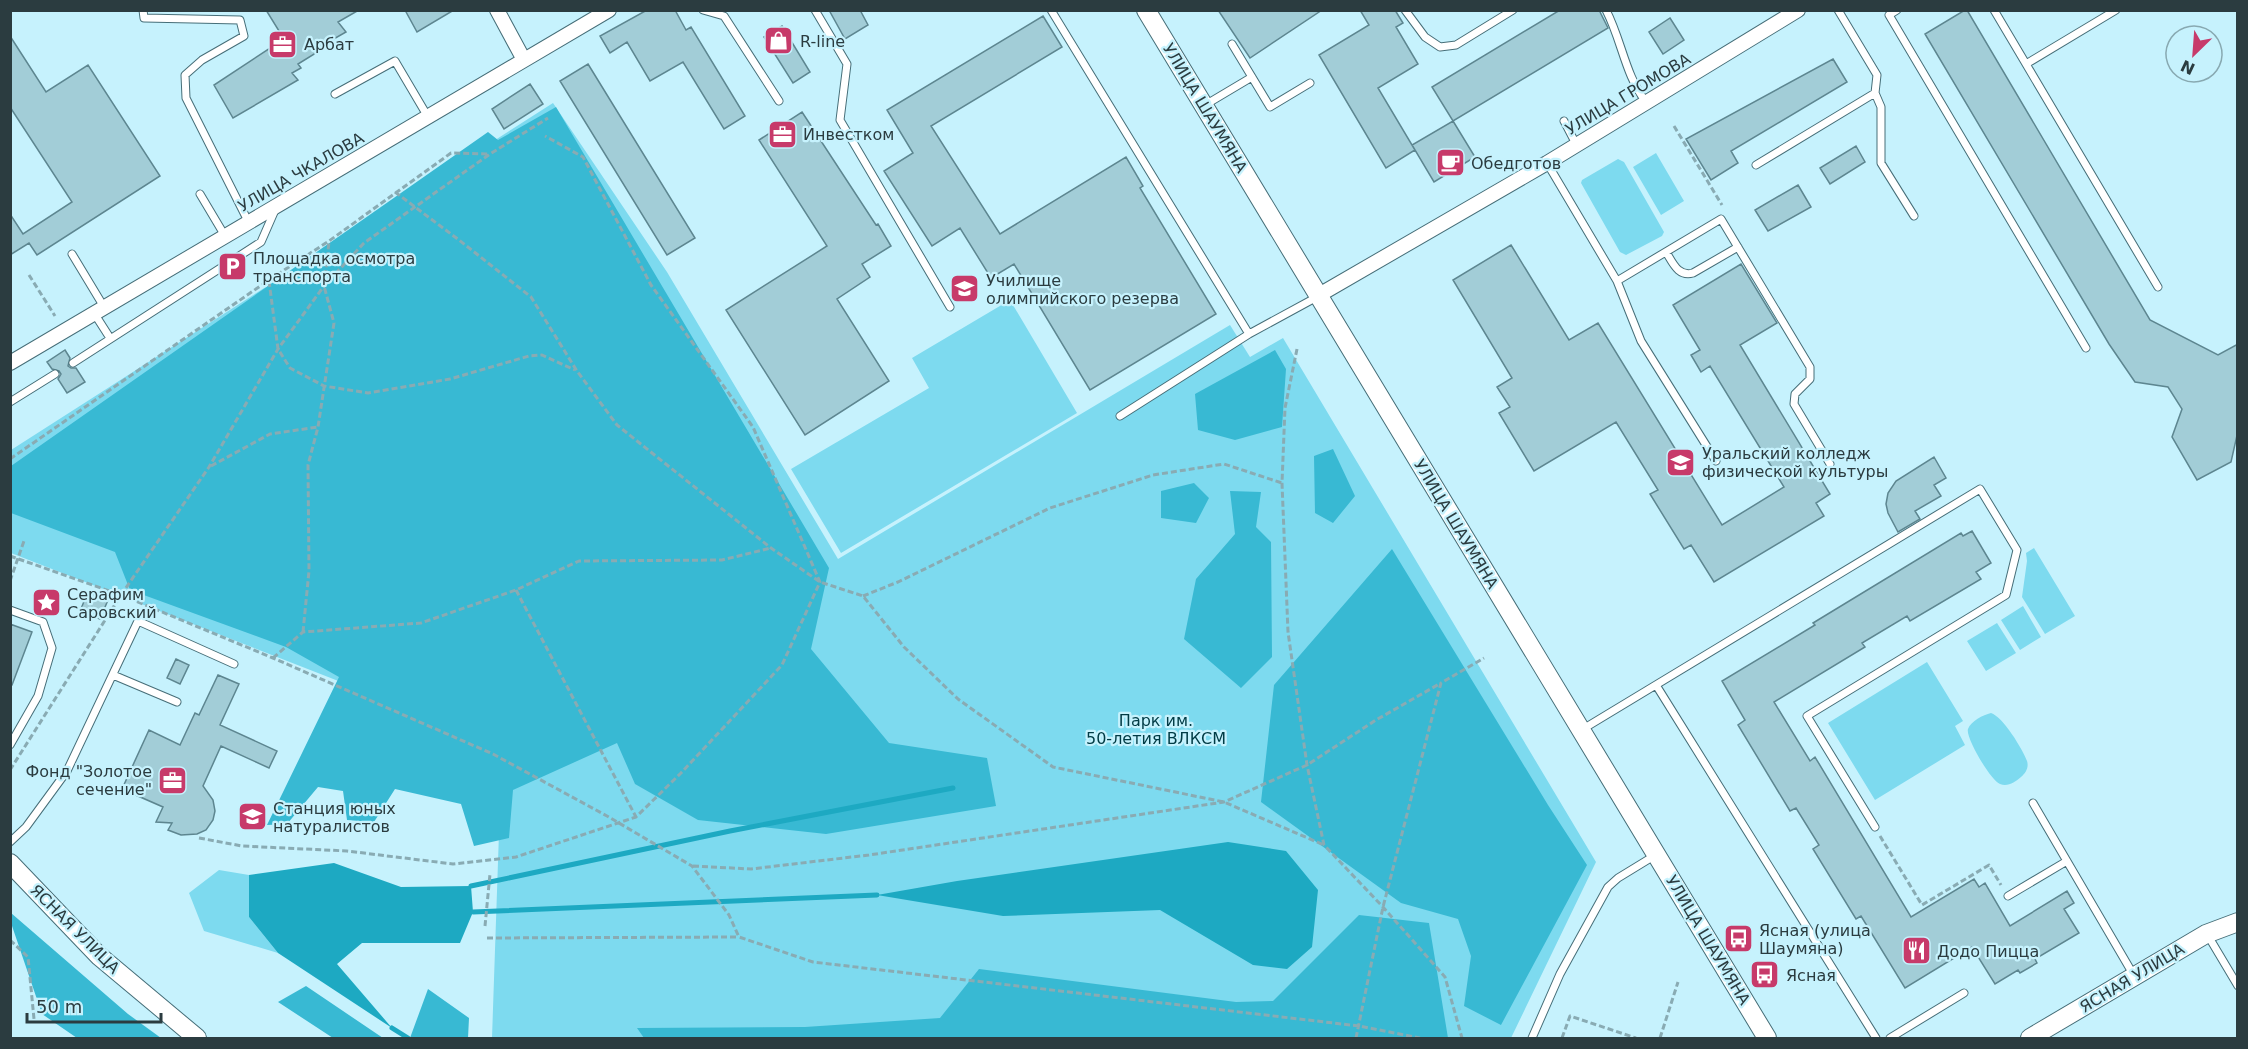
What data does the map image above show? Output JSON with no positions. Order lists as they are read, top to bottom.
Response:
{
  "streets": {
    "street": [
      "УЛИЦА ГРОМОВА",
      "УЛИЦА ШАУМЯНА",
      "УЛИЦА ЧКАЛОВА",
      "ЯСНАЯ УЛИЦА"
    ]
  },
  "crossings": [
    ["УЛИЦА ГРОМОВА", "УЛИЦА ШАУМЯНА"]
  ],
  "parks": ["Парк им. 50-летия ВЛКСМ"],
  "places": {
    "shop": ["R-line"],
    "office": ["Арбат", "Инвестком", "Фонд \"Золотое сечение\""],
    "cafe": ["Обедготов"],
    "parking": ["Площадка осмотра транспорта"],
    "school or university": ["Училище олимпийского резерва", "Уральский колледж физической культуры", "Станция юных натуралистов"],
    "place": ["Серафим Саровский"],
    "bus stop": ["Ясная (улица Шаумяна)", "Ясная"],
    "restaurant": ["Додо Пицца"]
  },
  "scale_bar": "50 m",
  "north": "bottom left"
}
